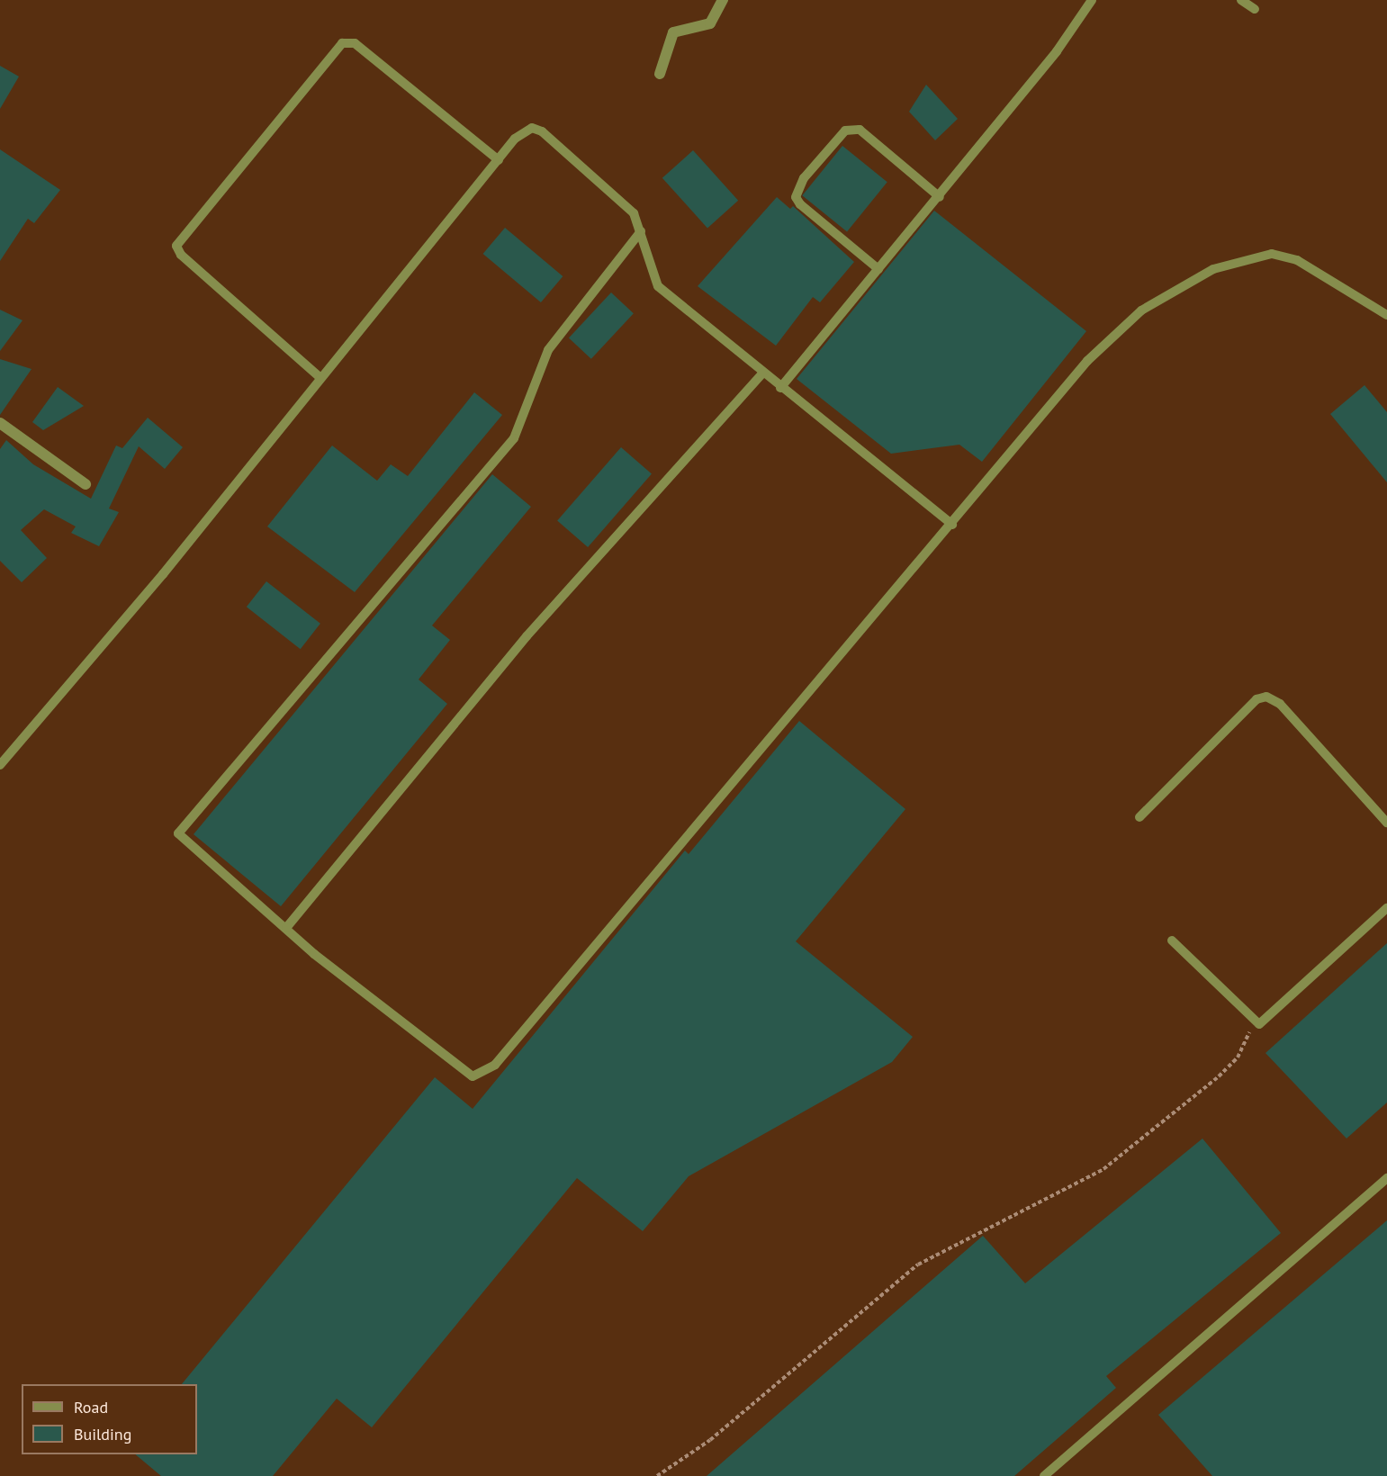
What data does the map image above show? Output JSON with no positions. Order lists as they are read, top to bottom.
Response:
{
  "legend": ["Road", "Building"]
}
